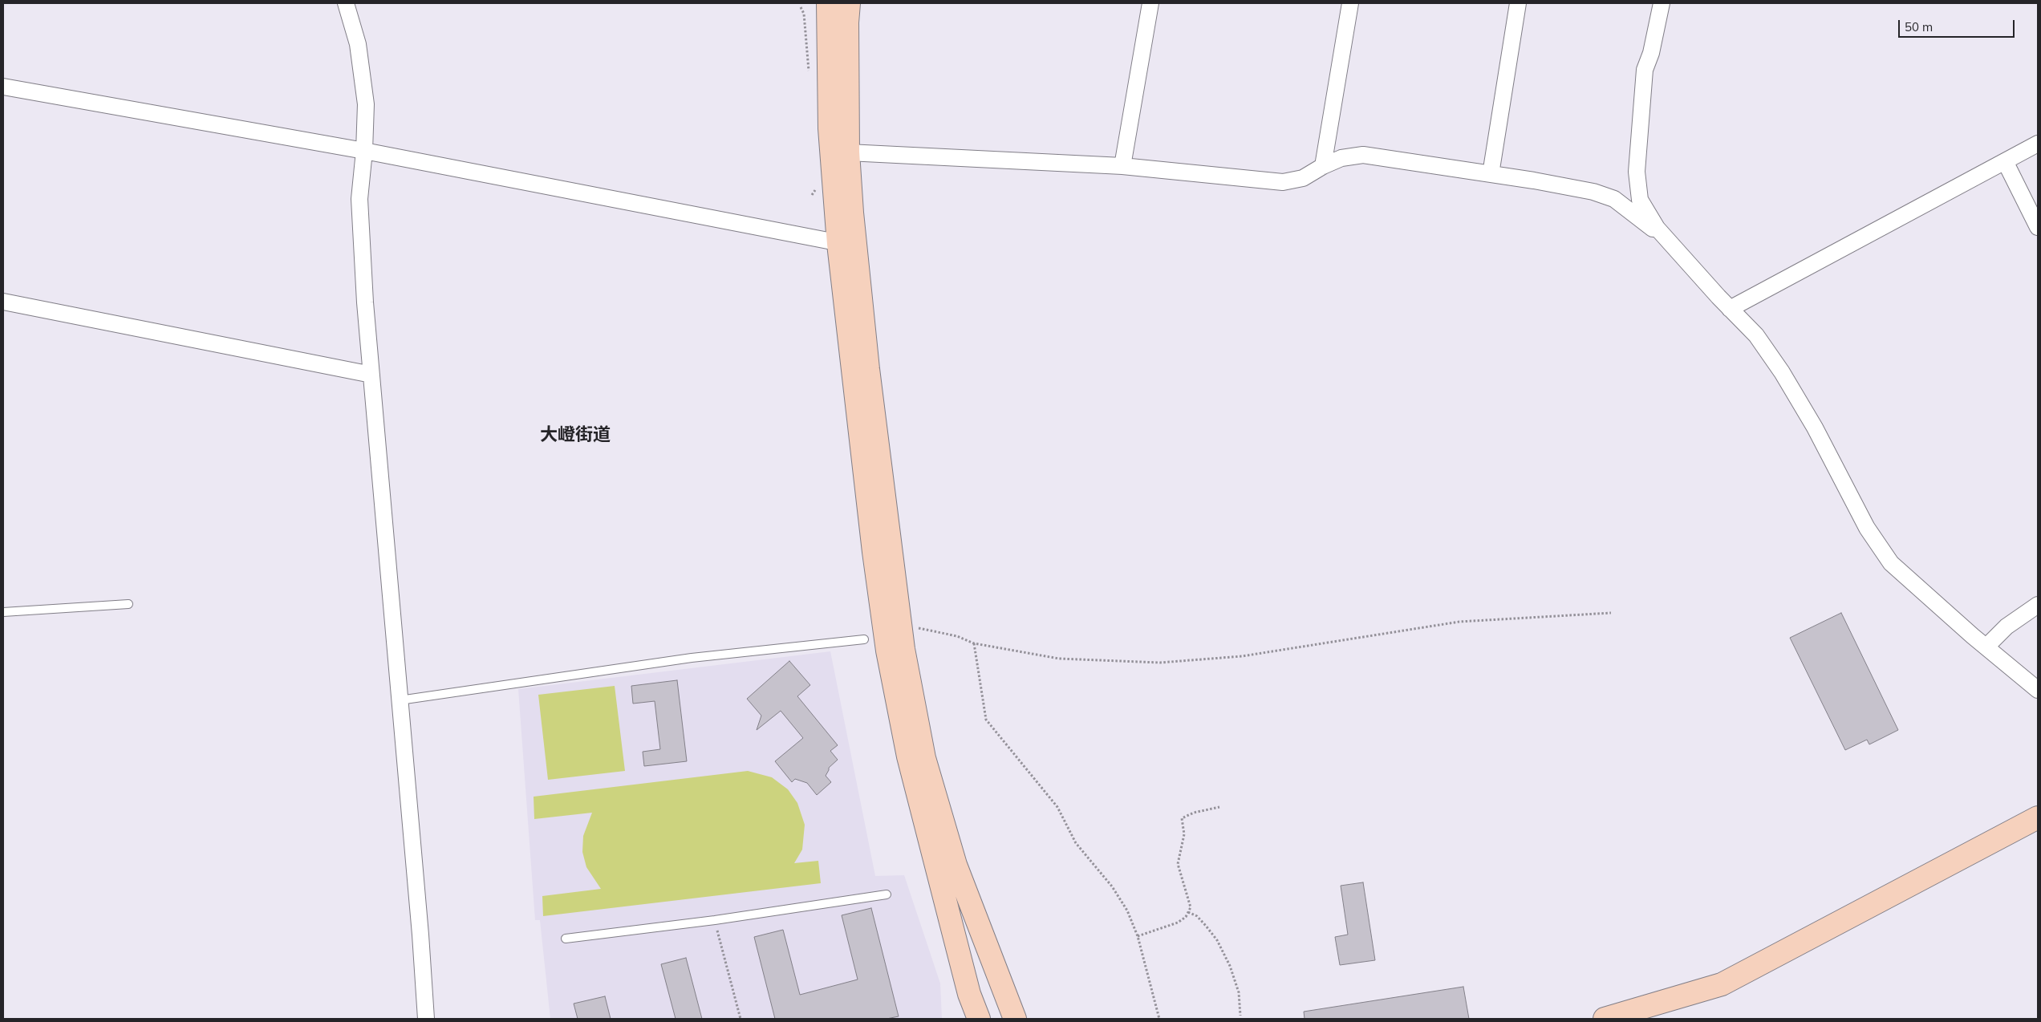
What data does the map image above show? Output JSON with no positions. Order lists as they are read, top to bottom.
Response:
{
  "districts": ["大嶝街道"],
  "scale_bar": "50 m"
}
